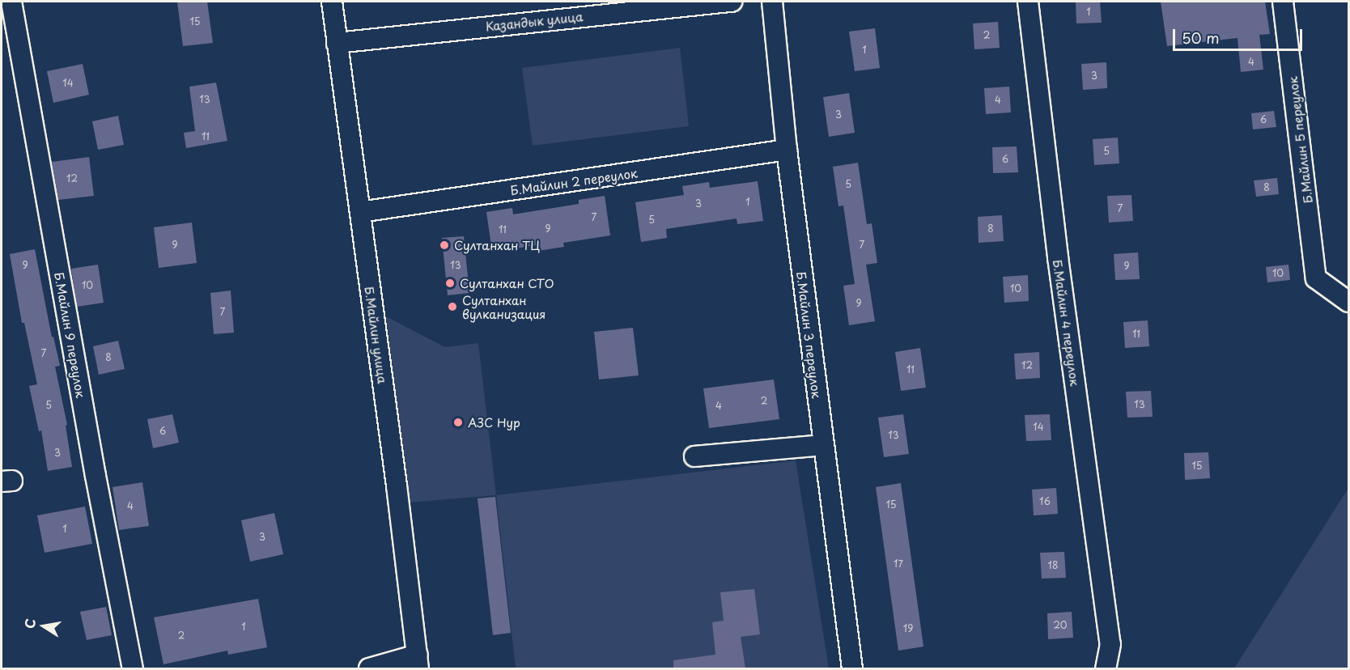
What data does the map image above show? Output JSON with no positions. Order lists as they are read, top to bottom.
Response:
{
  "streets": {
    "street": [
      "Казандык улица",
      "Б.Майлин 5 переулок",
      "Б.Майлин 2 переулок",
      "Б.Майлин 4 переулок",
      "Б.Майлин 9 переулок",
      "Б.Майлин улица",
      "Б.Майлин 3 переулок"
    ]
  },
  "crossings": [
    ["Казандык улица", "Б.Майлин улица"],
    ["Б.Майлин 2 переулок", "Б.Майлин улица"],
    ["Б.Майлин 2 переулок", "Б.Майлин 3 переулок"]
  ],
  "places": [
    "Султанхан ТЦ",
    "Султанхан СТО",
    "Султанхан вулканизация",
    "АЗС Нур"
  ],
  "house_numbers": [
    "1",
    "15",
    "2",
    "1",
    "4",
    "3",
    "14",
    "13",
    "4",
    "3",
    "6",
    "11",
    "5",
    "6",
    "12",
    "5",
    "8",
    "1",
    "3",
    "7",
    "7",
    "5",
    "9",
    "8",
    "11",
    "9",
    "7",
    "9",
    "13",
    "9",
    "10",
    "10",
    "10",
    "9",
    "7",
    "11",
    "7",
    "8",
    "12",
    "11",
    "2",
    "13",
    "5",
    "4",
    "14",
    "6",
    "13",
    "3",
    "15",
    "16",
    "15",
    "4",
    "1",
    "3",
    "17",
    "18",
    "20",
    "1",
    "19",
    "2"
  ],
  "scale_bar": "50 m",
  "north": "left"
}
